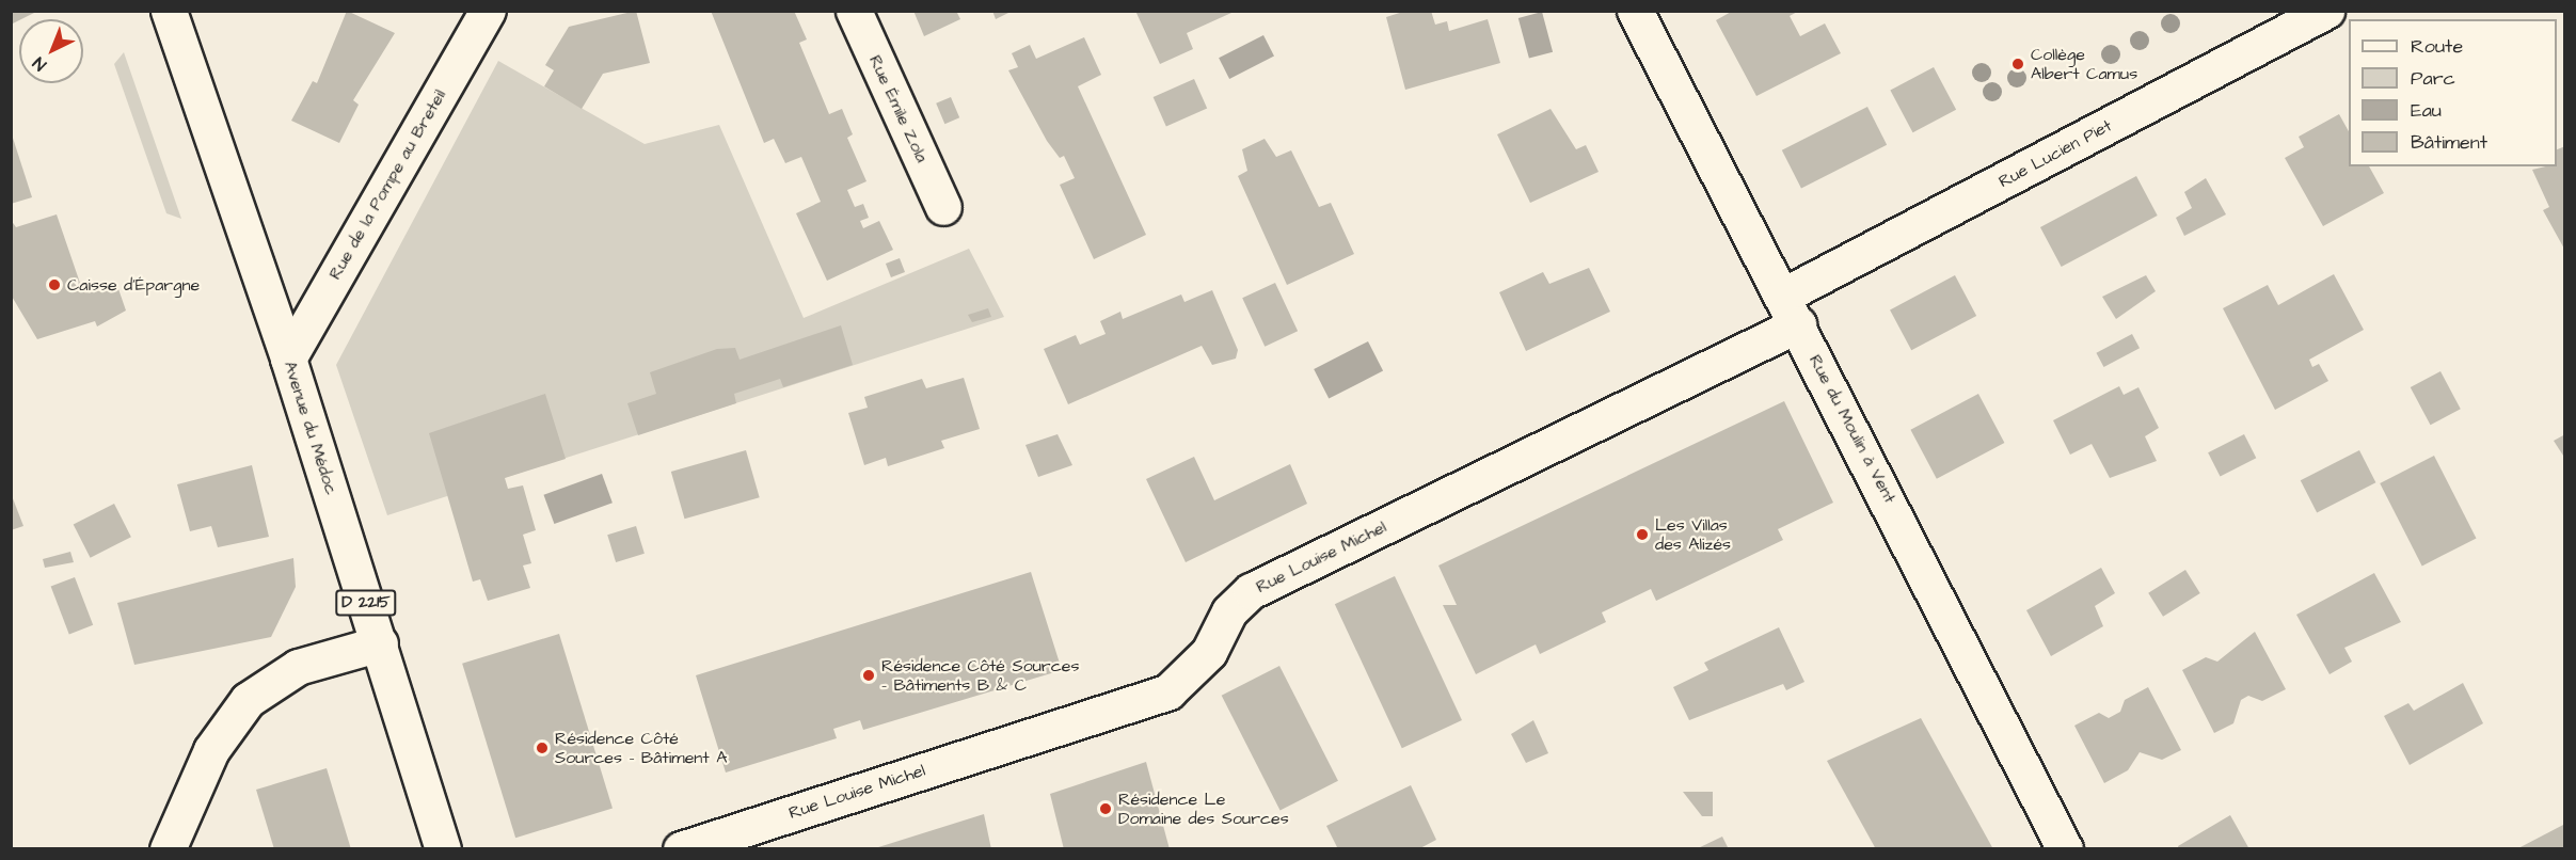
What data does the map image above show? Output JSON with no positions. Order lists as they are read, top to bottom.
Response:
{
  "streets": {
    "street": [
      "Rue Émile Zola",
      "Rue Lucien Piet",
      "Rue de la Pompe au Breteil",
      "Avenue du Médoc",
      "Rue du Moulin à Vent",
      "Rue Louise Michel",
      "D 2215"
    ]
  },
  "crossings": [
    ["Rue Lucien Piet", "Rue du Moulin à Vent"],
    ["Rue Lucien Piet", "Rue Louise Michel"],
    ["Rue de la Pompe au Breteil", "Avenue du Médoc"],
    ["Rue du Moulin à Vent", "Rue Louise Michel"]
  ],
  "places": [
    "Collège Albert Camus",
    "Caisse d'Épargne",
    "Les Villas des Alizés",
    "Résidence Côté Sources - Bâtiments B & C",
    "Résidence Côté Sources - Bâtiment A",
    "Résidence Le Domaine des Sources"
  ],
  "legend": [
    "Route",
    "Parc",
    "Eau",
    "Bâtiment"
  ],
  "north": "bottom left"
}
